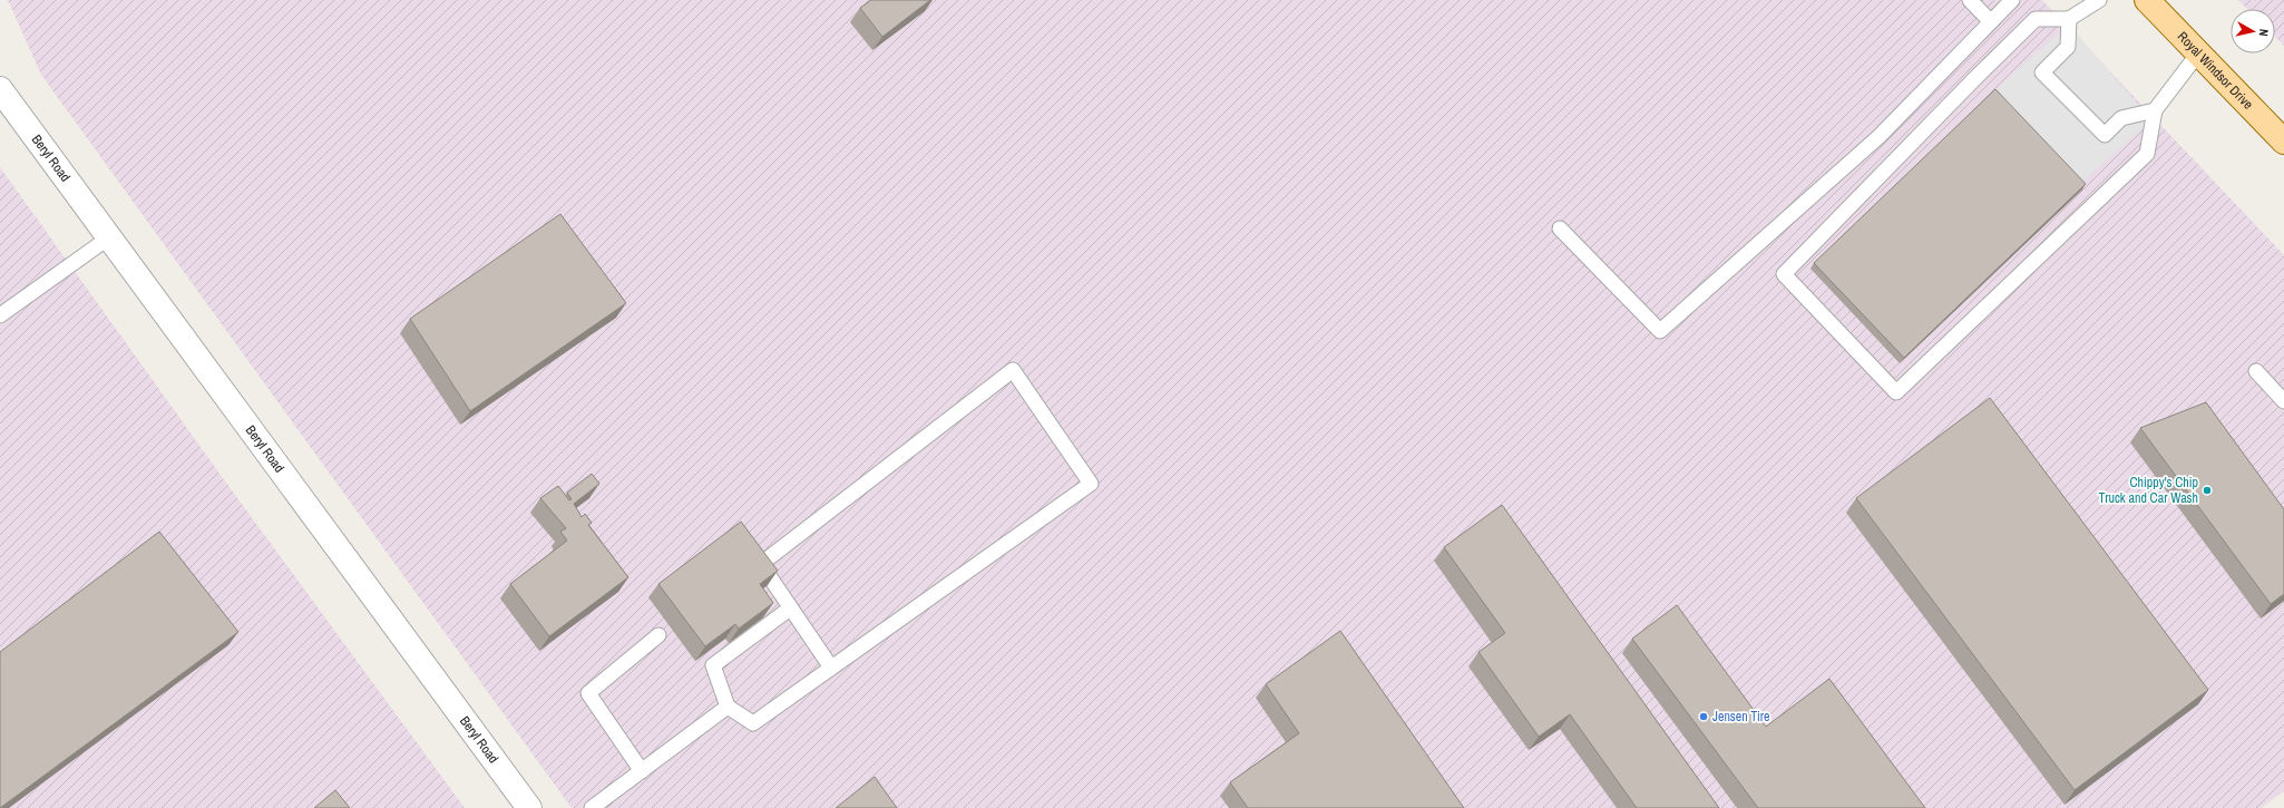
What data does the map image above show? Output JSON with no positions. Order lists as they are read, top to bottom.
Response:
{
  "streets": {
    "main road": ["Royal Windsor Drive"],
    "street": ["Beryl Road"]
  },
  "places": ["Chippy's Chip Truck and Car Wash", "Jensen Tire"],
  "north": "right"
}
